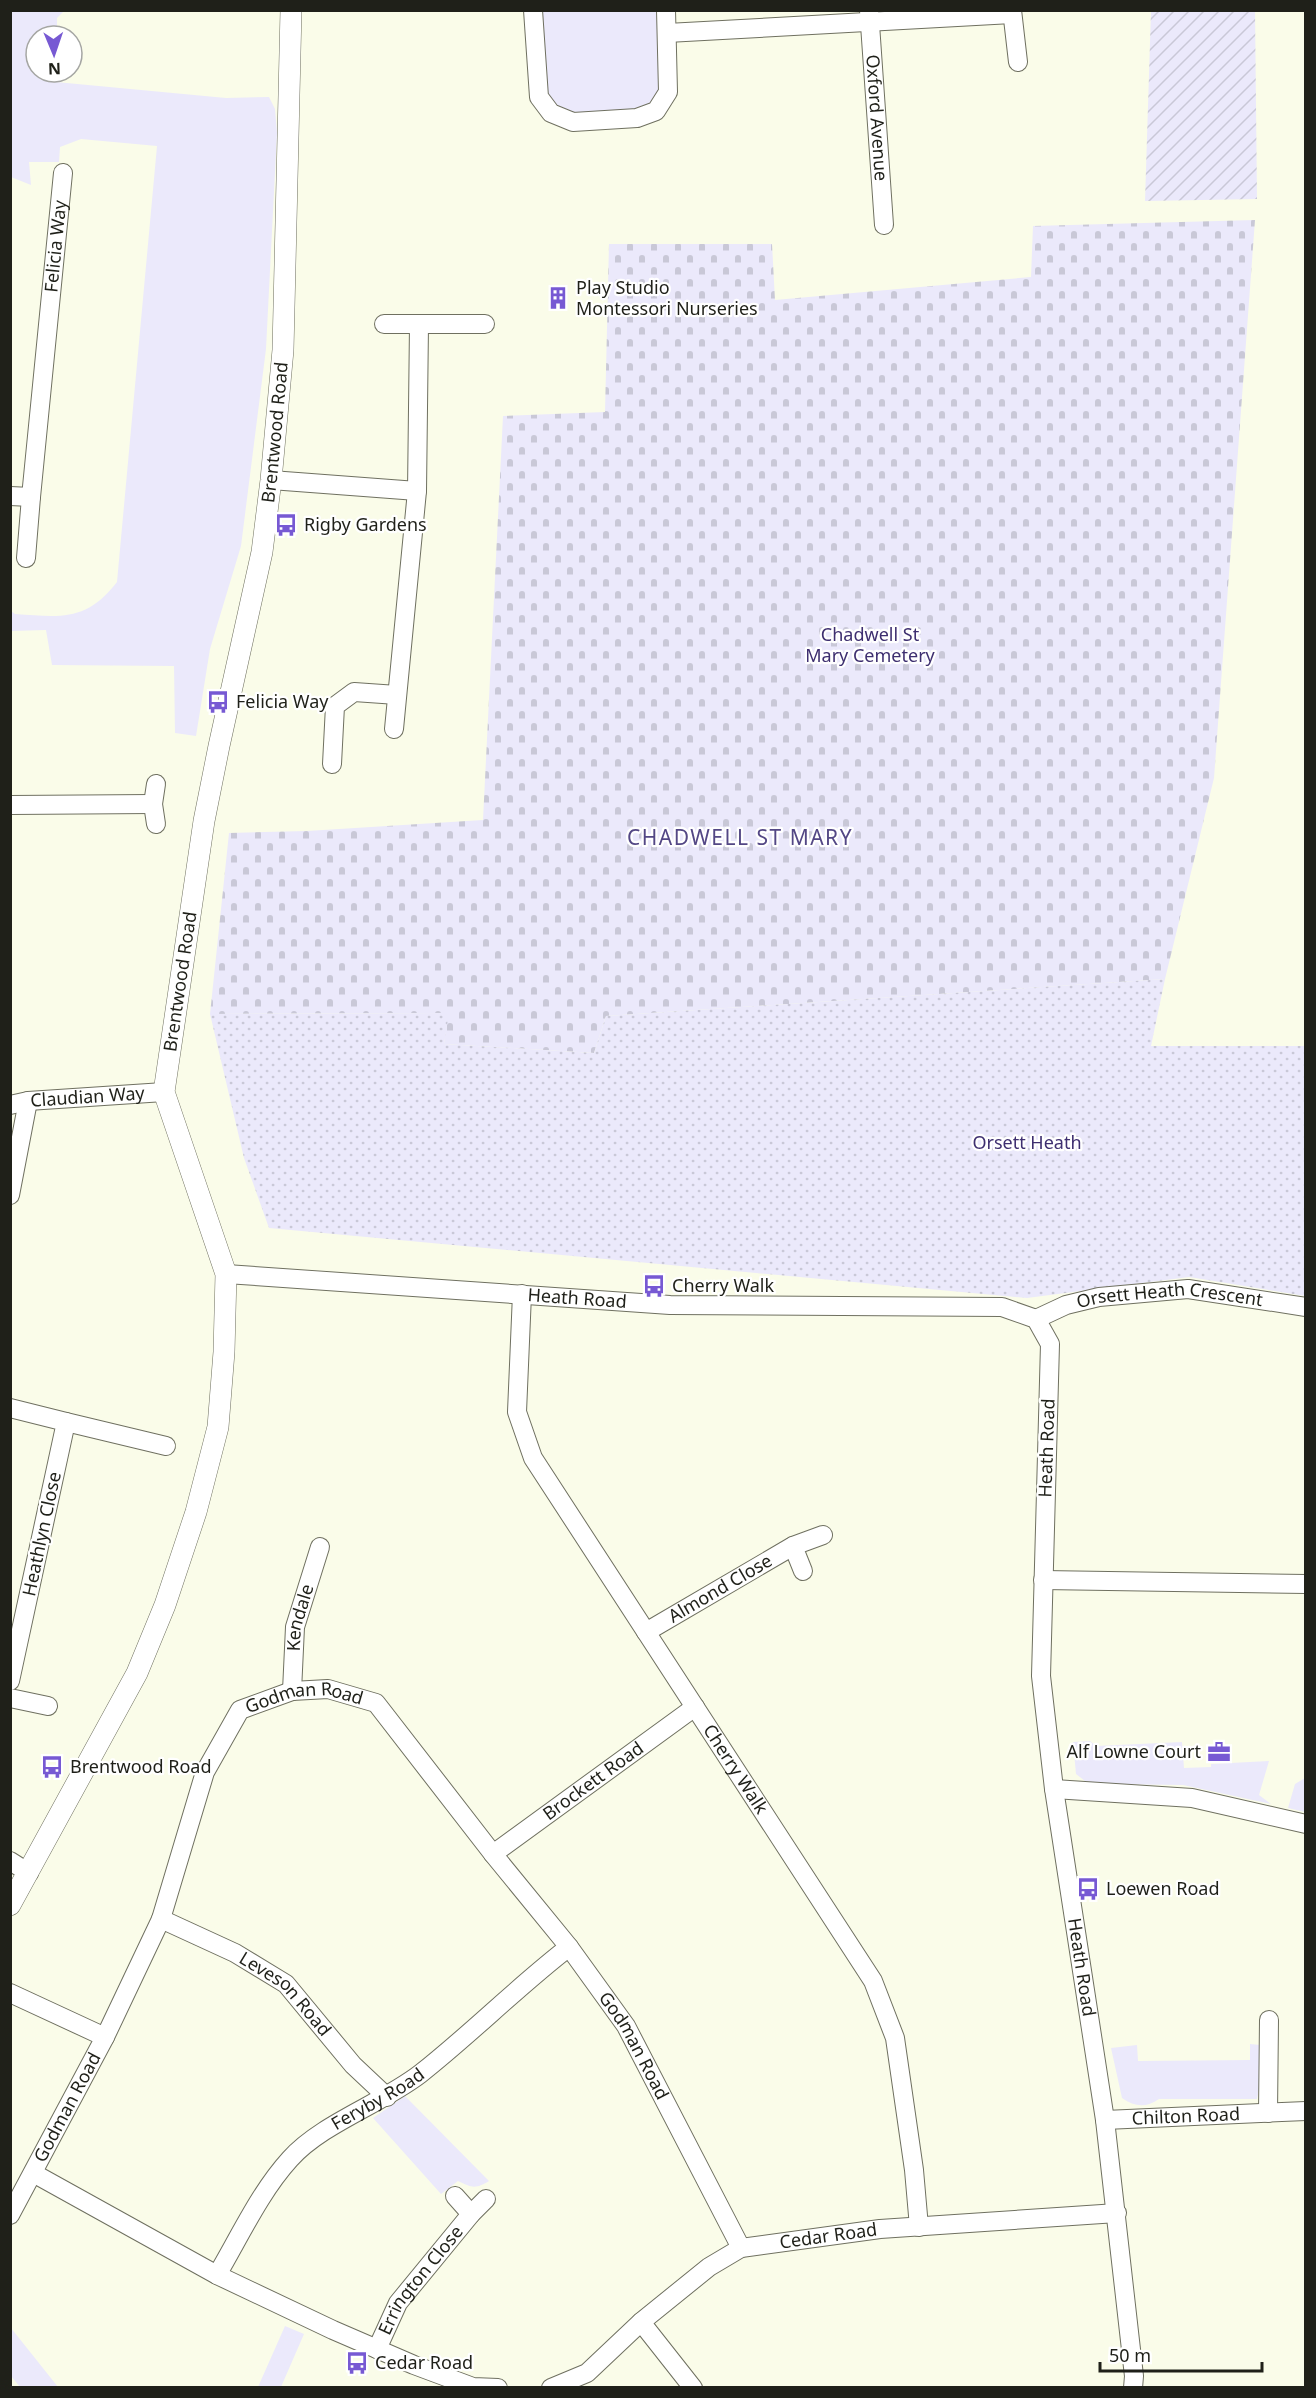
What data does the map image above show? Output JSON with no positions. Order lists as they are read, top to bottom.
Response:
{
  "streets": {
    "street": [
      "Oxford Avenue",
      "Felicia Way",
      "Brentwood Road",
      "Claudian Way",
      "Heath Road",
      "Orsett Heath Crescent",
      "Heathlyn Close",
      "Almond Close",
      "Kendale",
      "Godman Road",
      "Cherry Walk",
      "Brockett Road",
      "Leveson Road",
      "Feryby Road",
      "Chilton Road",
      "Cedar Road",
      "Errington Close"
    ]
  },
  "crossings": [
    ["Brentwood Road", "Claudian Way"],
    ["Brentwood Road", "Heath Road"],
    ["Heath Road", "Orsett Heath Crescent"],
    ["Heath Road", "Cherry Walk"],
    ["Heath Road", "Chilton Road"],
    ["Heath Road", "Cedar Road"],
    ["Almond Close", "Cherry Walk"],
    ["Kendale", "Godman Road"],
    ["Godman Road", "Brockett Road"],
    ["Godman Road", "Leveson Road"],
    ["Godman Road", "Feryby Road"],
    ["Godman Road", "Cedar Road"],
    ["Cherry Walk", "Brockett Road"],
    ["Cherry Walk", "Cedar Road"],
    ["Leveson Road", "Feryby Road"]
  ],
  "districts": ["CHADWELL ST MARY"],
  "parks": ["Chadwell St Mary Cemetery", "Orsett Heath"],
  "places": {
    "building": ["Play Studio Montessori Nurseries"],
    "bus stop": [
      "Rigby Gardens",
      "Felicia Way",
      "Cherry Walk",
      "Brentwood Road",
      "Loewen Road",
      "Cedar Road"
    ],
    "office": ["Alf Lowne Court"]
  },
  "scale_bar": "50 m",
  "north": "bottom"
}
